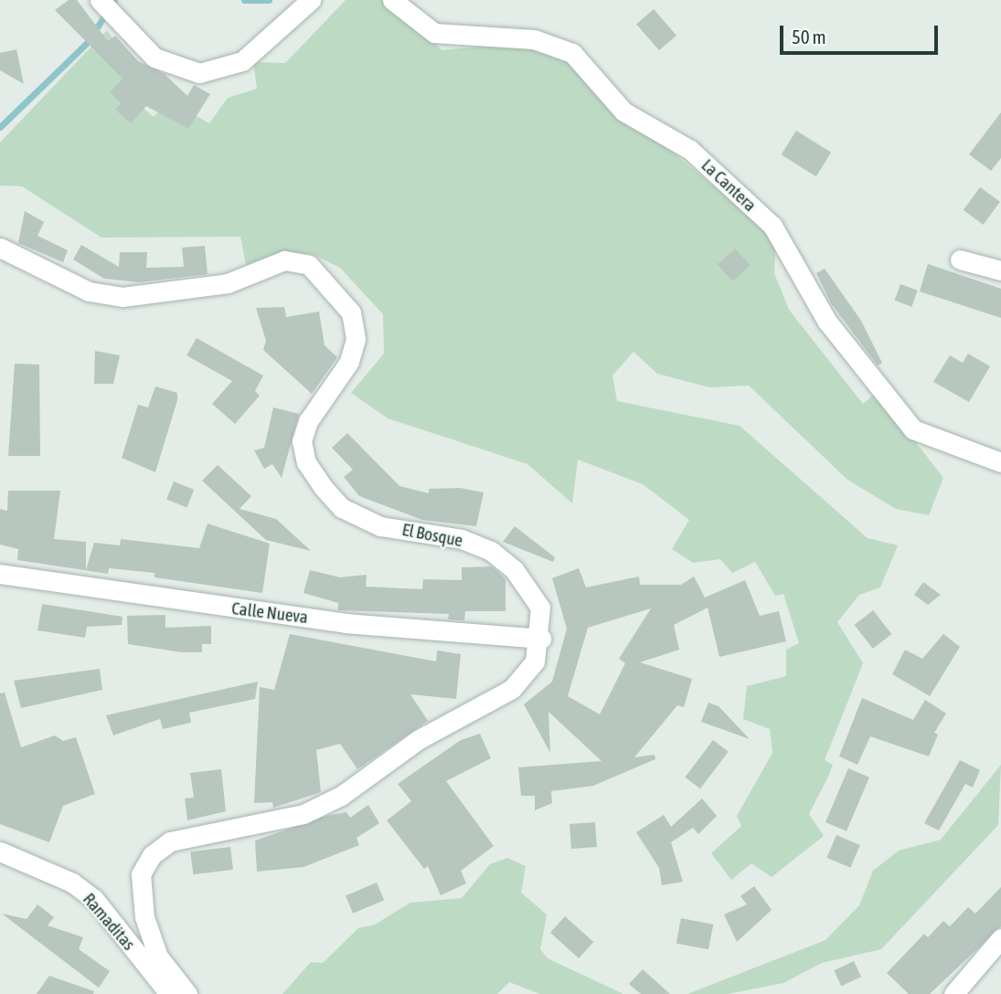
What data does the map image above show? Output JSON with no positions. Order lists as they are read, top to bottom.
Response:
{
  "streets": {
    "street": [
      "La Cantera",
      "El Bosque",
      "Calle Nueva",
      "Ramaditas"
    ]
  },
  "crossings": [
    ["El Bosque", "Calle Nueva"]
  ],
  "scale_bar": "50 m"
}
